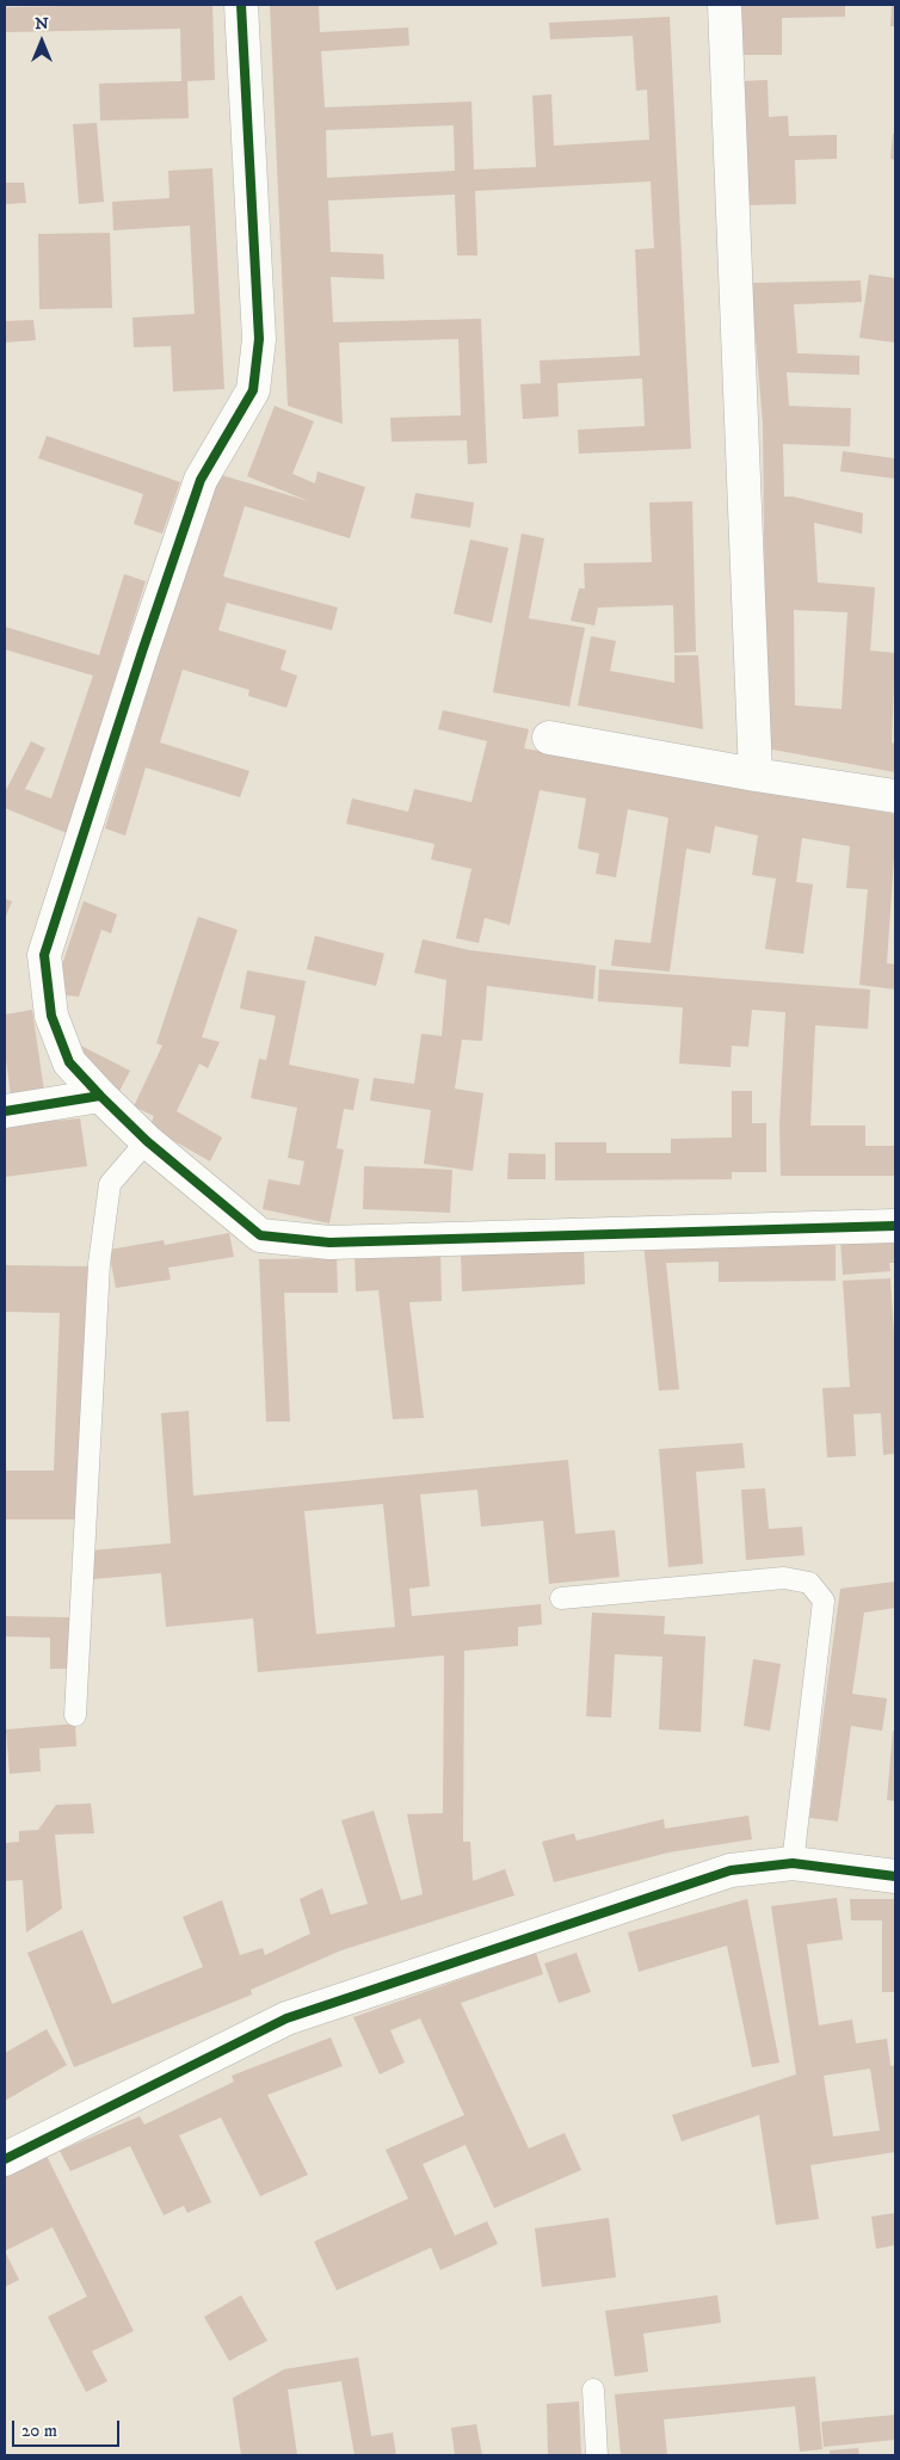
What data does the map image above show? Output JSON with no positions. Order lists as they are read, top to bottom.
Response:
{
  "scale_bar": "20 m",
  "north": "top"
}
